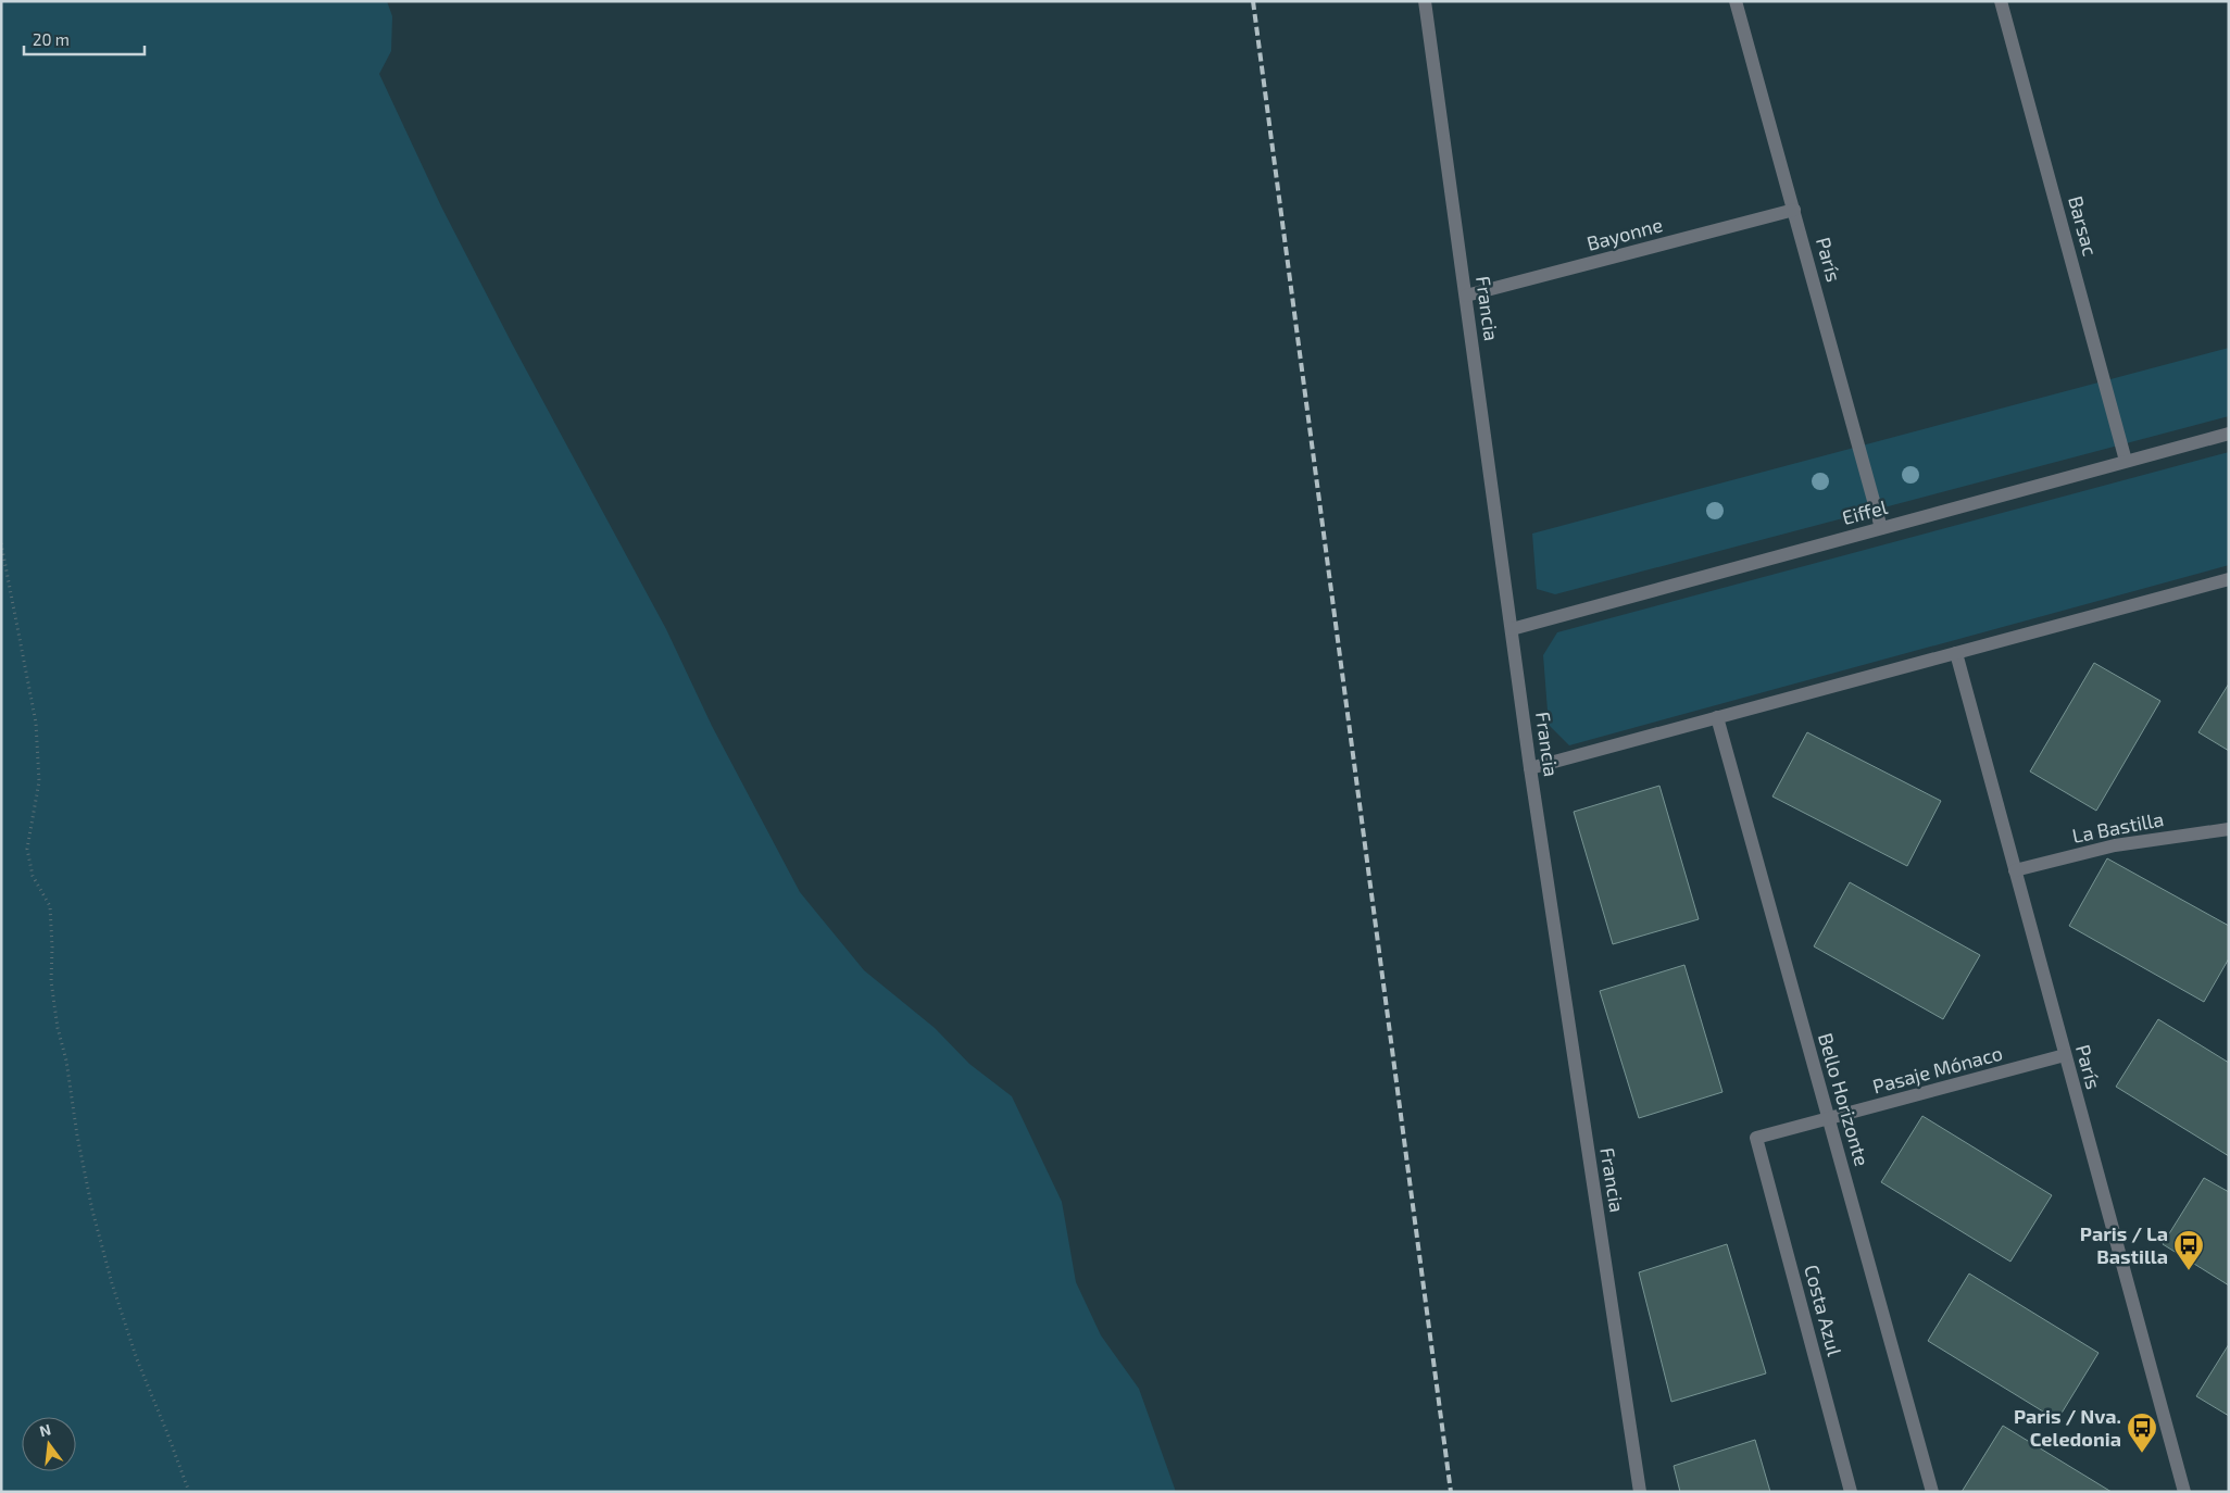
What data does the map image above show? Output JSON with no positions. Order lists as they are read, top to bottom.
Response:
{
  "streets": {
    "street": [
      "Barsac",
      "Bayonne",
      "París",
      "Francia",
      "Eiffel",
      "La Bastilla",
      "Pasaje Mónaco",
      "Bello Horizonte",
      "Costa Azul"
    ]
  },
  "crossings": [
    ["Barsac", "Eiffel"],
    ["Bayonne", "París"],
    ["Bayonne", "Francia"],
    ["París", "Eiffel"],
    ["París", "La Bastilla"],
    ["París", "Pasaje Mónaco"],
    ["Francia", "Eiffel"],
    ["Pasaje Mónaco", "Bello Horizonte"],
    ["Pasaje Mónaco", "Costa Azul"]
  ],
  "places": {
    "bus stop": ["Paris / La Bastilla", "Paris / Nva. Celedonia"]
  },
  "scale_bar": "20 m",
  "north": "top"
}
